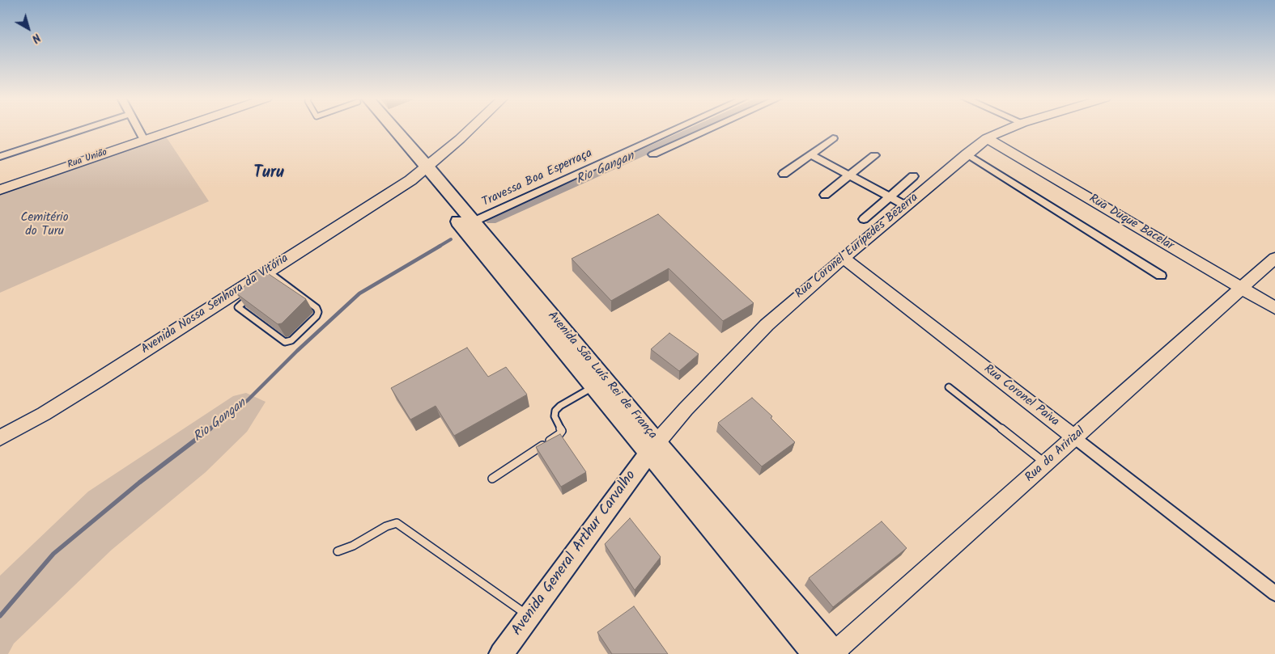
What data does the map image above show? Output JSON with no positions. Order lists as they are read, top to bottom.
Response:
{
  "streets": {
    "main road": [
      "Rua União",
      "Rua Duque Bacelar",
      "Rua Coronel Eurípedes Bezerra",
      "Avenida Nossa Senhora da Vitória",
      "Avenida São Luís Rei de França",
      "Rua Coronel Paiva",
      "Rua do Aririzal",
      "Avenida General Arthur Carvalho"
    ],
    "street": ["Travessa Boa Esperraça"]
  },
  "crossings": [
    ["Travessa Boa Esperraça", "Avenida São Luís Rei de França"],
    ["Rua Duque Bacelar", "Rua Coronel Eurípedes Bezerra"],
    ["Rua Duque Bacelar", "Rua do Aririzal"],
    ["Rua Coronel Eurípedes Bezerra", "Avenida São Luís Rei de França"],
    ["Rua Coronel Eurípedes Bezerra", "Rua Coronel Paiva"],
    ["Rua Coronel Eurípedes Bezerra", "Avenida General Arthur Carvalho"],
    ["Avenida Nossa Senhora da Vitória", "Avenida São Luís Rei de França"],
    ["Avenida São Luís Rei de França", "Rua do Aririzal"],
    ["Avenida São Luís Rei de França", "Avenida General Arthur Carvalho"],
    ["Rua Coronel Paiva", "Rua do Aririzal"]
  ],
  "districts": ["Turu"],
  "water": ["Rio Gangan"],
  "parks": ["Cemitério do Turu"],
  "north": "bottom right"
}
